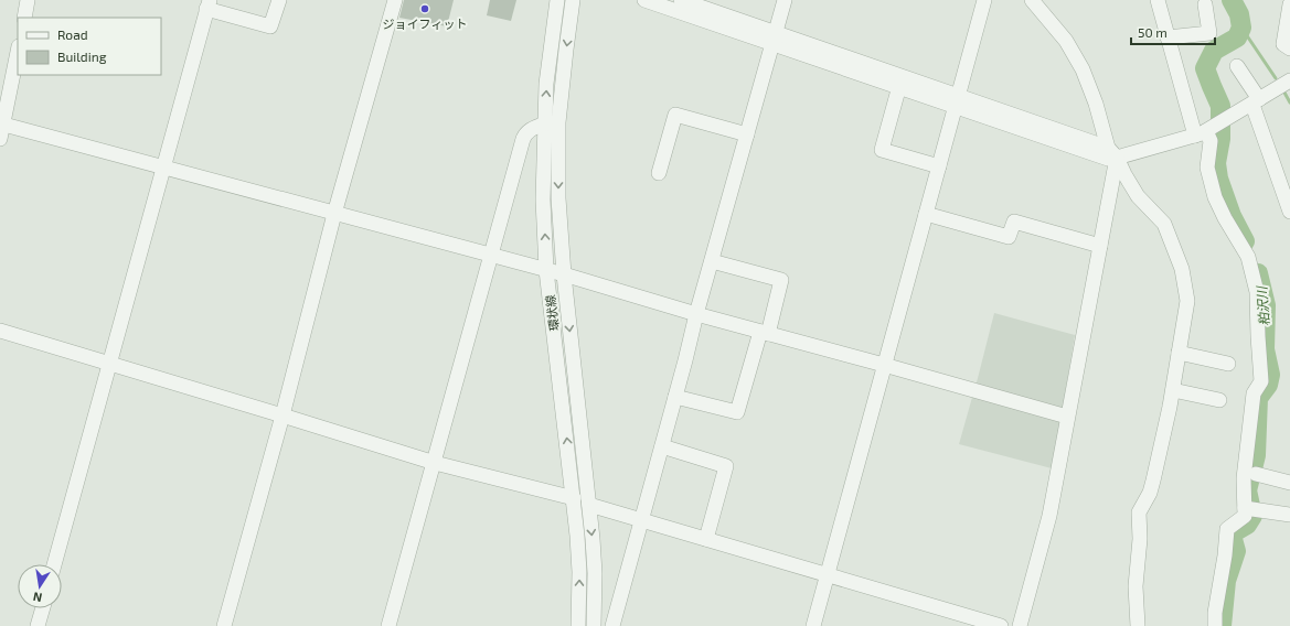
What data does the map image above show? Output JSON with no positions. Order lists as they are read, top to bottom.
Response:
{
  "streets": {
    "street": ["環状線"]
  },
  "water": ["粕沢川"],
  "places": ["ジョイフィット"],
  "legend": ["Road", "Building"],
  "scale_bar": "50 m",
  "north": "bottom"
}
